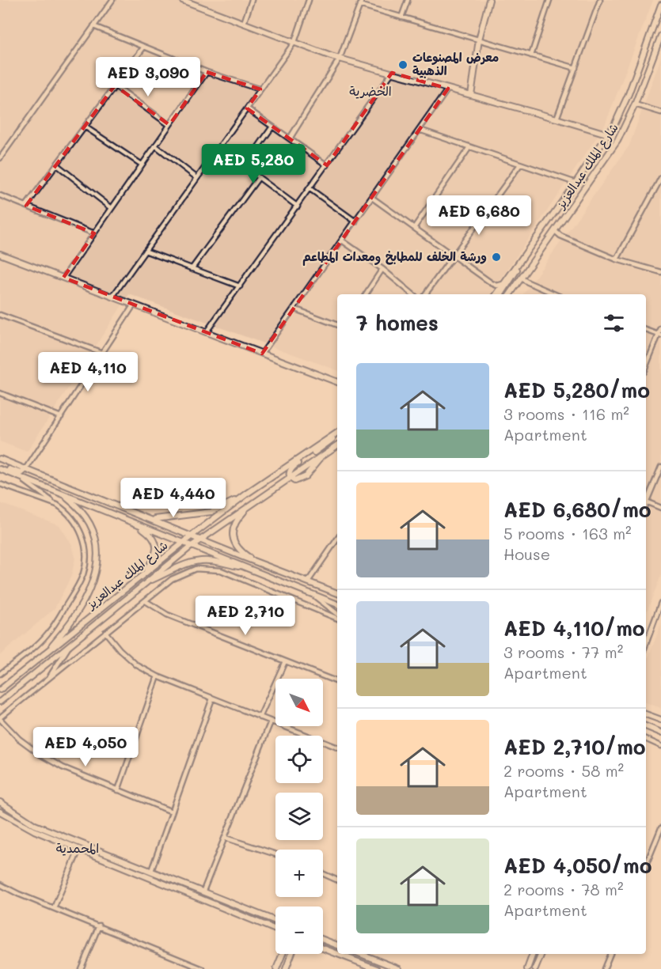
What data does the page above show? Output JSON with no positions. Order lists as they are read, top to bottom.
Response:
{
  "streets": {
    "street": ["شارع الملك عبدالعزيز"]
  },
  "districts": ["الخضرية", "المحمدية"],
  "places": ["معرض المصنوعات الذهبية", "ورشة الخلف للمطابخ ومعدات المطاعم"],
  "north": "bottom right",
  "page": {
    "price": [
      "AED 3,090",
      "AED 5,280",
      "AED 6,680",
      "AED 4,110",
      "AED 4,440",
      "AED 2,710",
      "AED 4,050"
    ],
    "heading": "7 homes",
    "list": [
      {
        "name": "AED 5,280/mo",
        "note": "3 rooms · 116 m² · Apartment"
      },
      {
        "name": "AED 6,680/mo",
        "note": "5 rooms · 163 m² · House"
      },
      {
        "name": "AED 4,110/mo",
        "note": "3 rooms · 77 m² · Apartment"
      },
      {
        "name": "AED 2,710/mo",
        "note": "2 rooms · 58 m² · Apartment"
      },
      {
        "name": "AED 4,050/mo",
        "note": "2 rooms · 78 m² · Apartment"
      }
    ],
    "map_buttons": ["+", "−"]
  }
}
